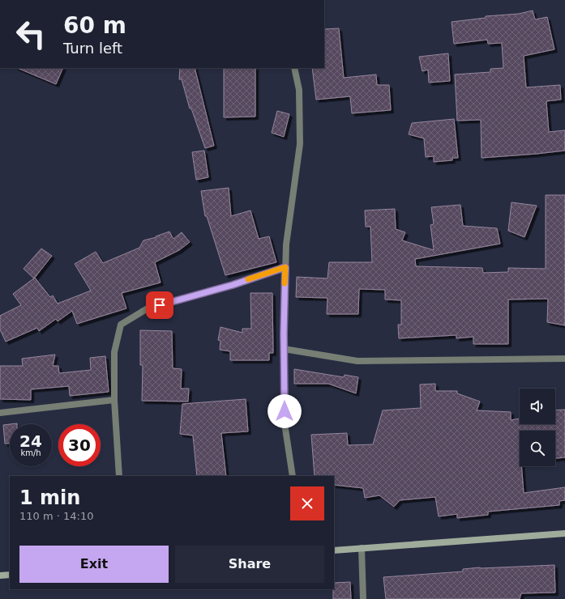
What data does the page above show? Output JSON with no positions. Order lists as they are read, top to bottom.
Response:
{
  "page": {
    "turn": ["60 m", "Turn left"],
    "speed": "24 km/h",
    "limit": "30",
    "heading": ["1 min", "110 m · 14:10"],
    "buttons": ["Exit", "Share"]
  }
}
